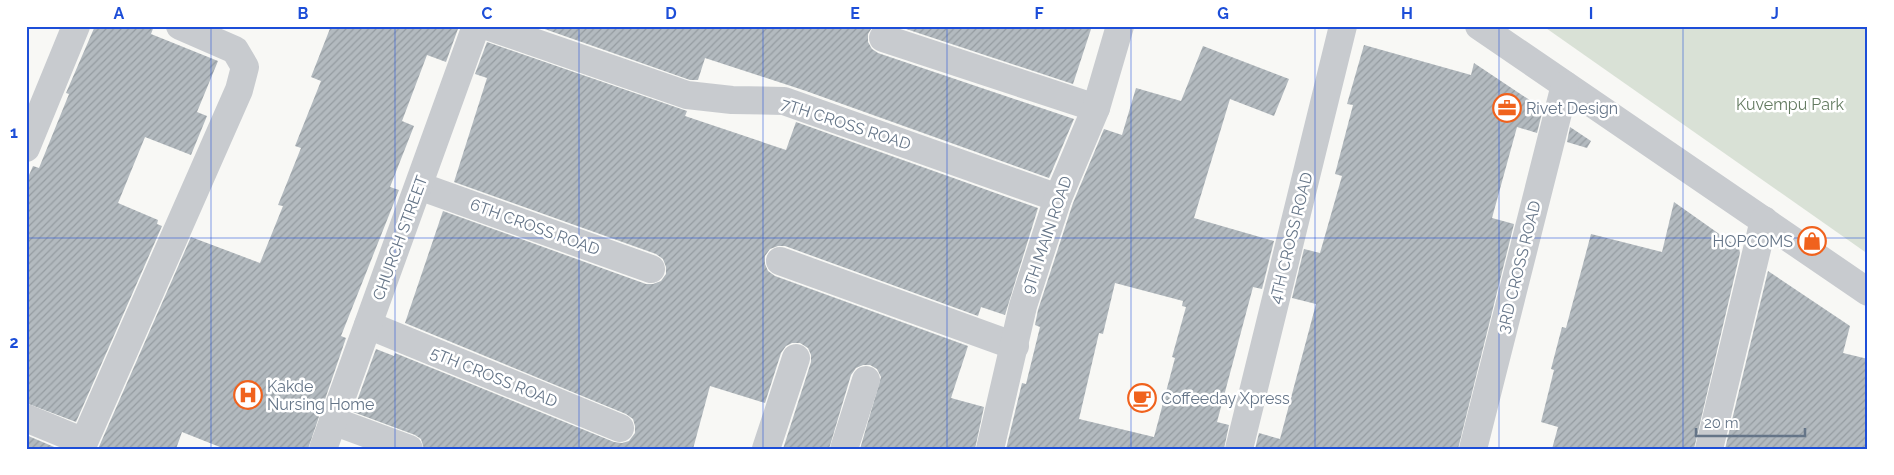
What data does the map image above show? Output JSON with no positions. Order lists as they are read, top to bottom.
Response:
{
  "streets": {
    "street": [
      "7TH CROSS ROAD",
      "6TH CROSS ROAD",
      "9TH MAIN ROAD",
      "CHURCH STREET",
      "4TH CROSS ROAD",
      "3RD CROSS ROAD",
      "5TH CROSS ROAD"
    ]
  },
  "crossings": [
    ["7TH CROSS ROAD", "9TH MAIN ROAD"],
    ["6TH CROSS ROAD", "CHURCH STREET"],
    ["CHURCH STREET", "5TH CROSS ROAD"]
  ],
  "parks": ["Kuvempu Park"],
  "places": {
    "office": ["Rivet Design"],
    "shop": ["HOPCOMS"],
    "hospital": ["Kakde Nursing Home"],
    "cafe": ["Coffeeday Xpress"]
  },
  "scale_bar": "20 m",
  "grid": {
    "columns": [
      "A",
      "B",
      "C",
      "D",
      "E",
      "F",
      "G",
      "H",
      "I",
      "J"
    ],
    "rows": ["1", "2"]
  }
}
